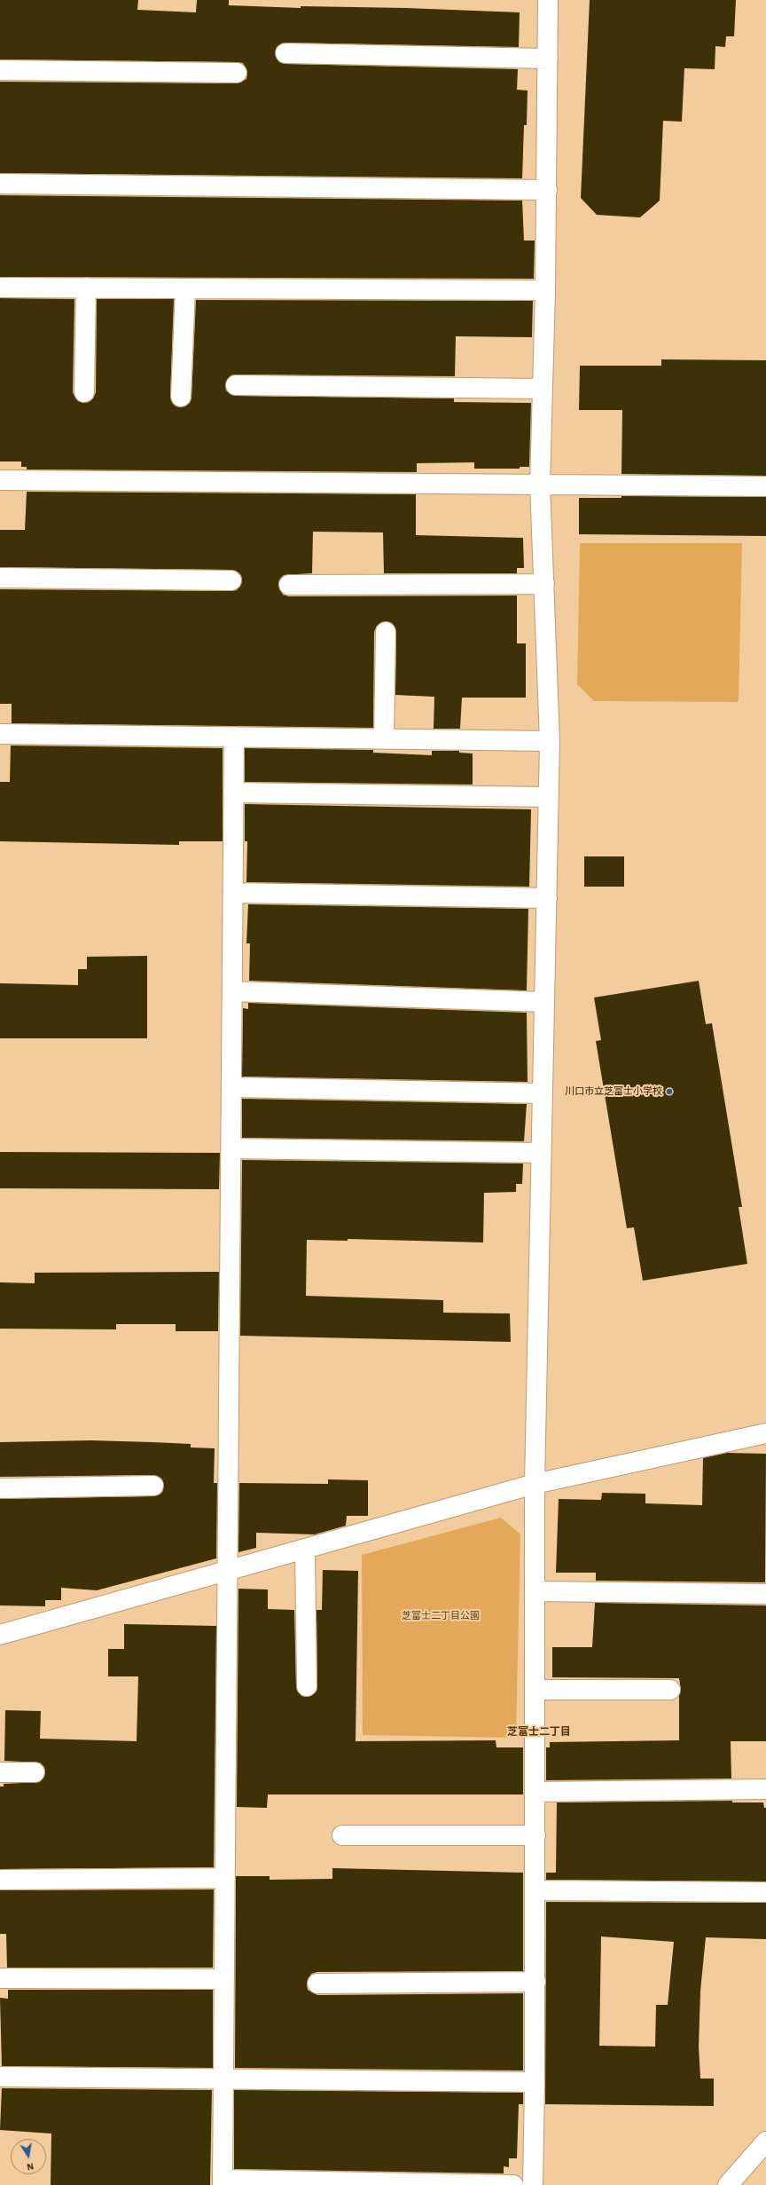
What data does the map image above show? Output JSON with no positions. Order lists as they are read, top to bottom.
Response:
{
  "districts": ["芝富士二丁目"],
  "parks": ["芝富士二丁目公園"],
  "places": ["川口市立芝富士小学校"],
  "north": "bottom"
}
